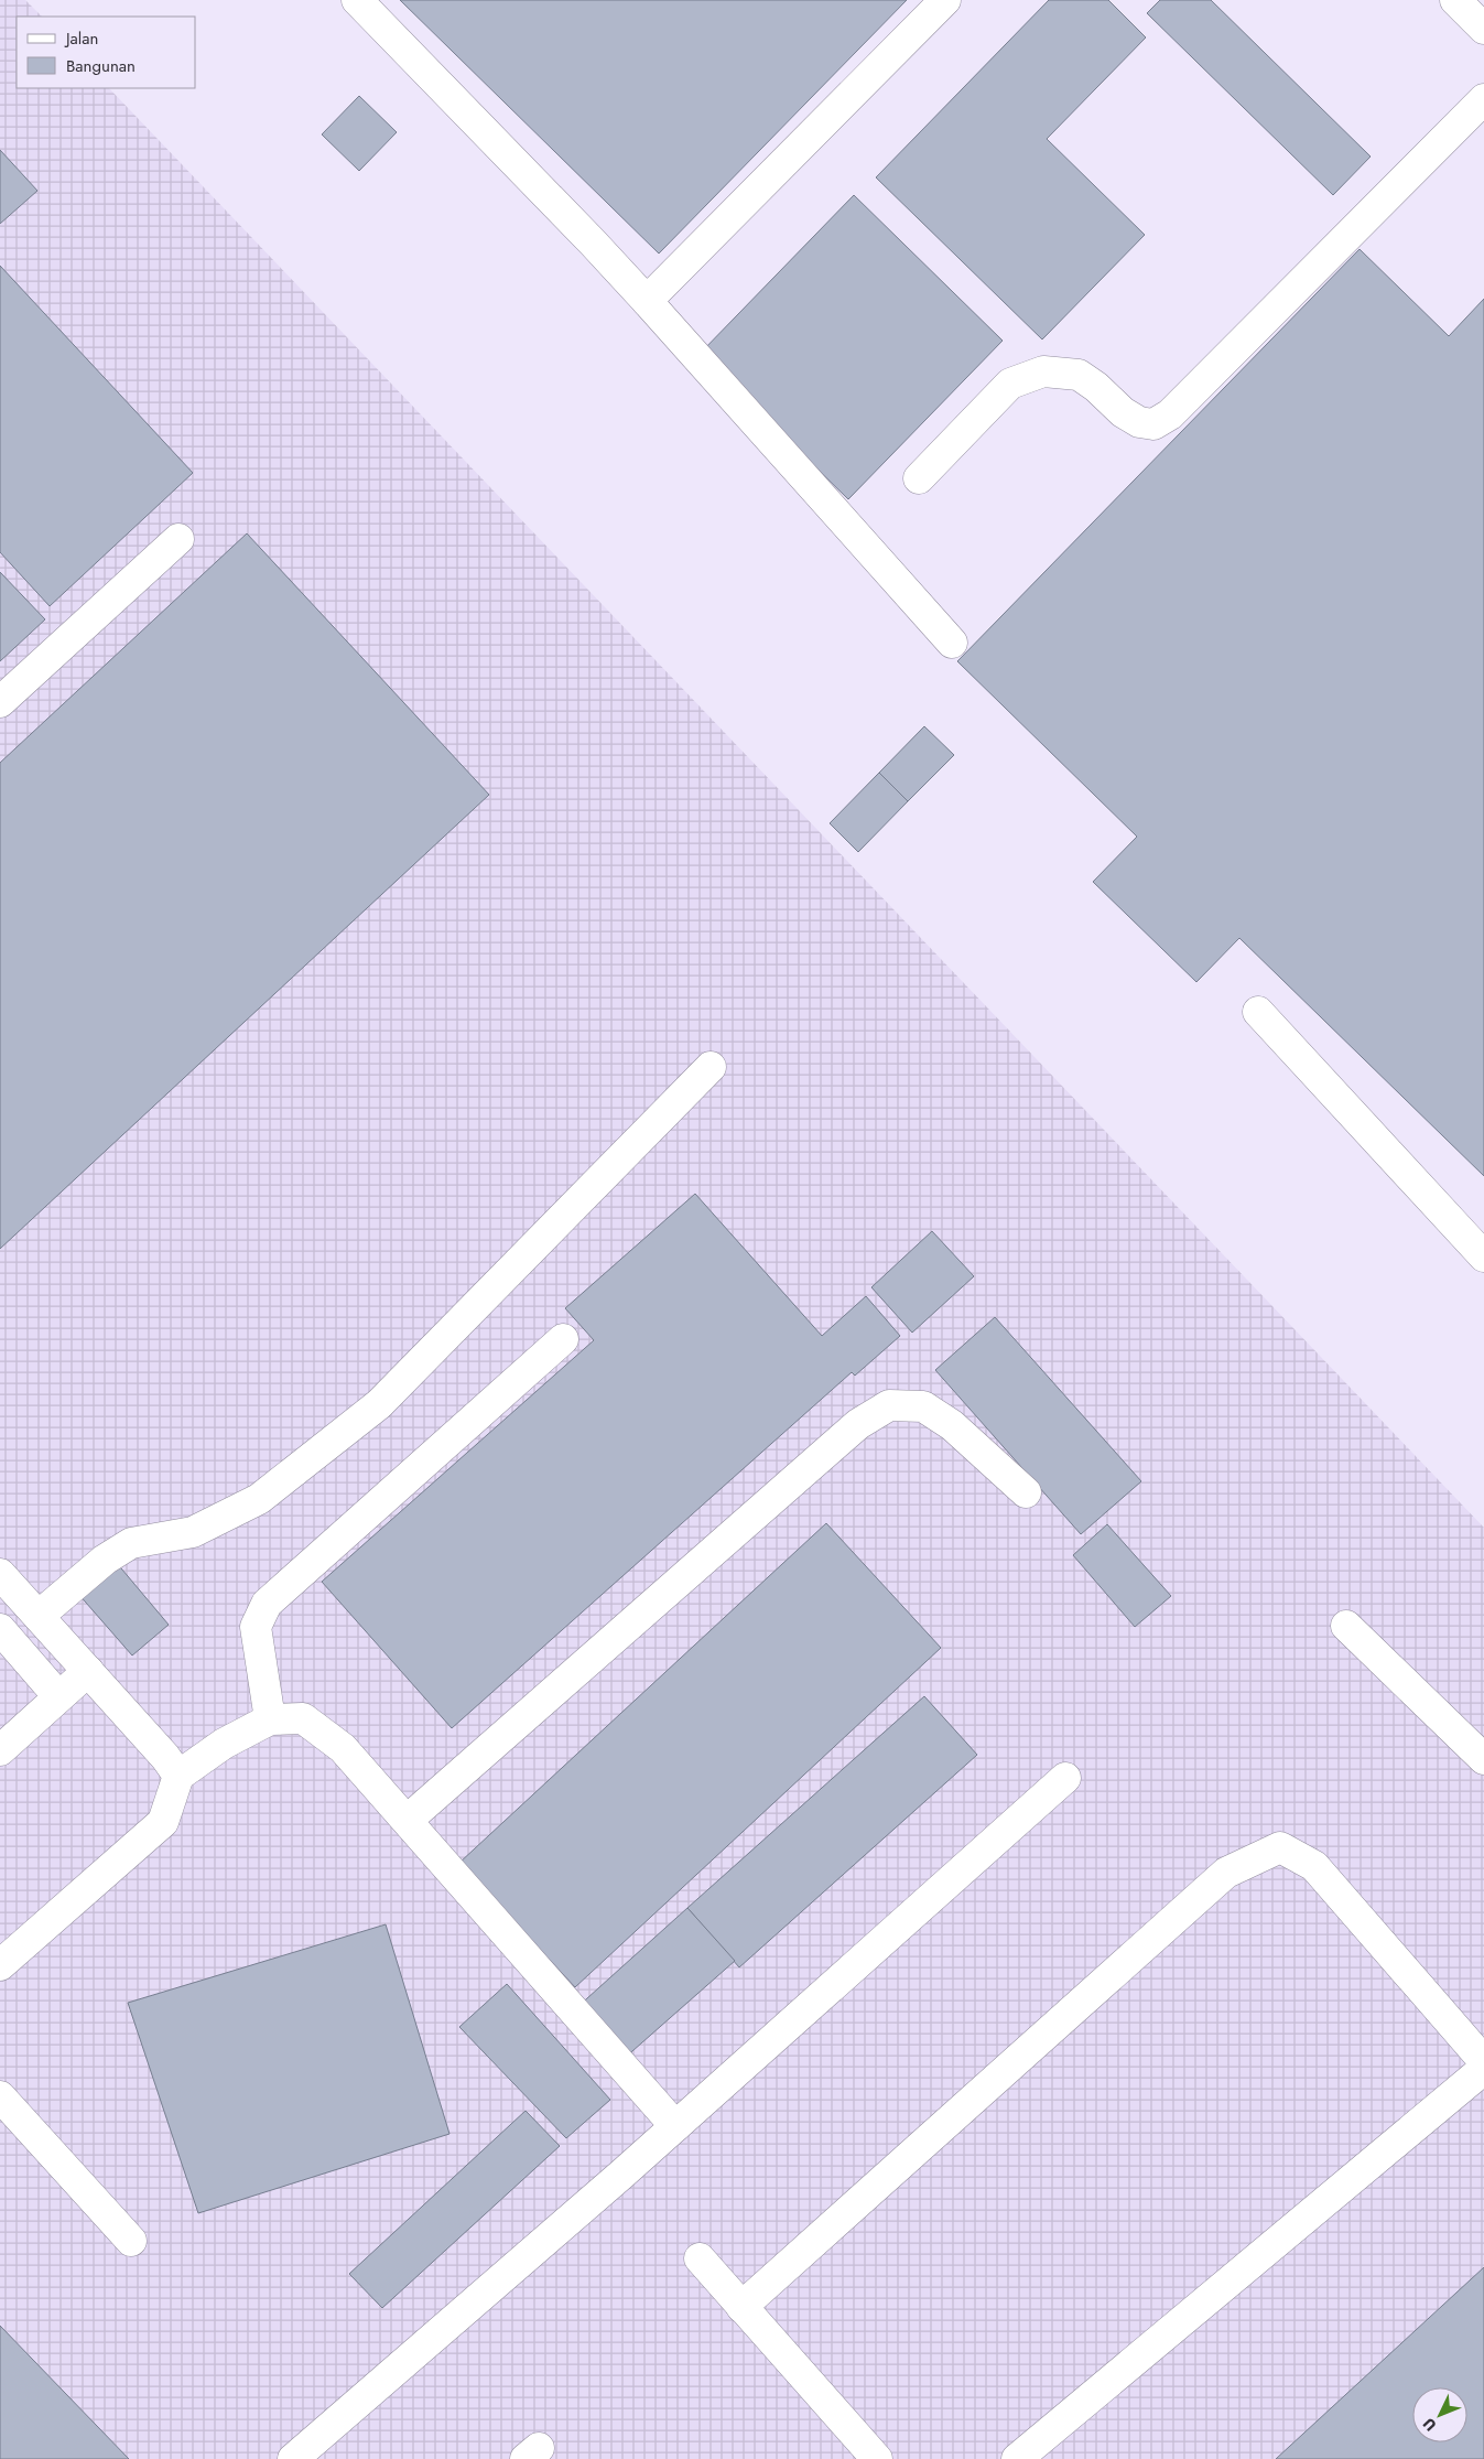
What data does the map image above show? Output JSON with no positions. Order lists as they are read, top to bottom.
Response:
{
  "legend": ["Jalan", "Bangunan"],
  "north": "bottom left"
}
